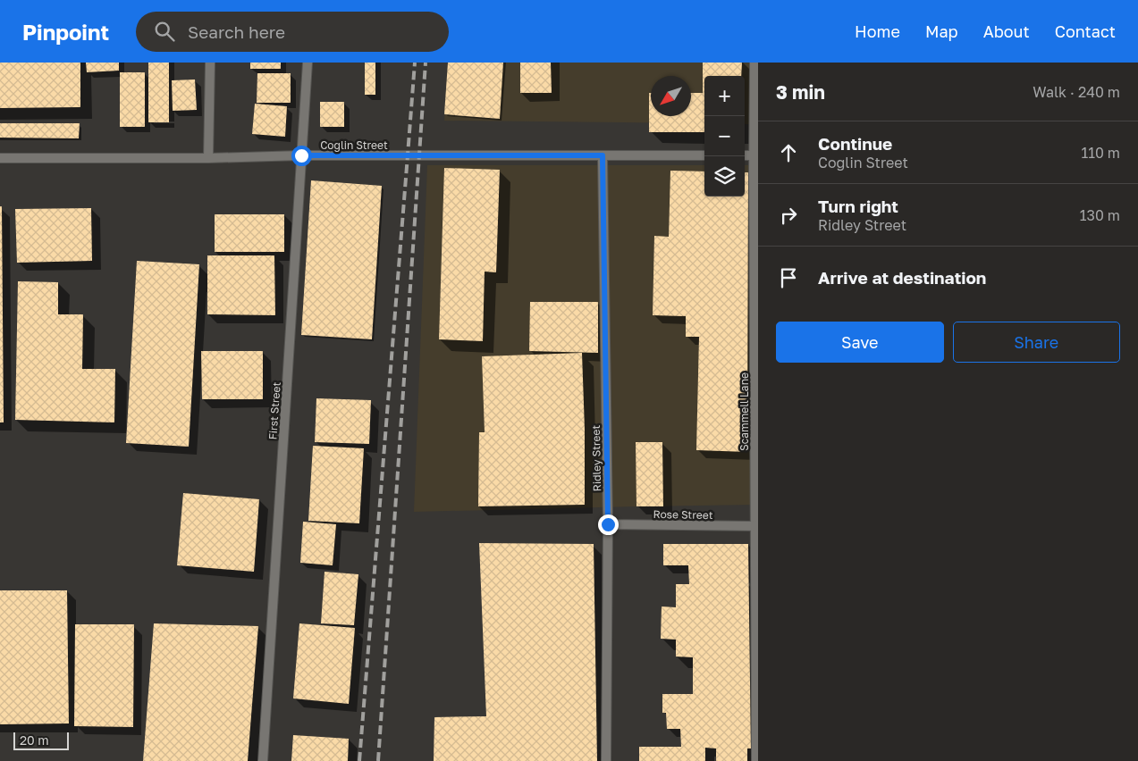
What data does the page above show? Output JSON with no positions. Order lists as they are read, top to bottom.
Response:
{
  "streets": {
    "street": [
      "Coglin Street",
      "First Street",
      "Scammell Lane",
      "Ridley Street",
      "Rose Street"
    ]
  },
  "crossings": [
    ["Coglin Street", "First Street"],
    ["Coglin Street", "Ridley Street"],
    ["Scammell Lane", "Rose Street"],
    ["Ridley Street", "Rose Street"]
  ],
  "scale_bar": "20 m",
  "north": "bottom left",
  "page": {
    "header": "Pinpoint",
    "search": "Search here",
    "nav": [
      "Home",
      "Map",
      "About",
      "Contact"
    ],
    "heading": ["3 min", "Walk · 240 m"],
    "map_buttons": ["+", "−"],
    "list": [
      ["Continue", "Coglin Street", "110 m"],
      ["Turn right", "Ridley Street", "130 m"],
      "Arrive at destination"
    ],
    "buttons": ["Save", "Share"],
    "scale": "20 m"
  }
}
